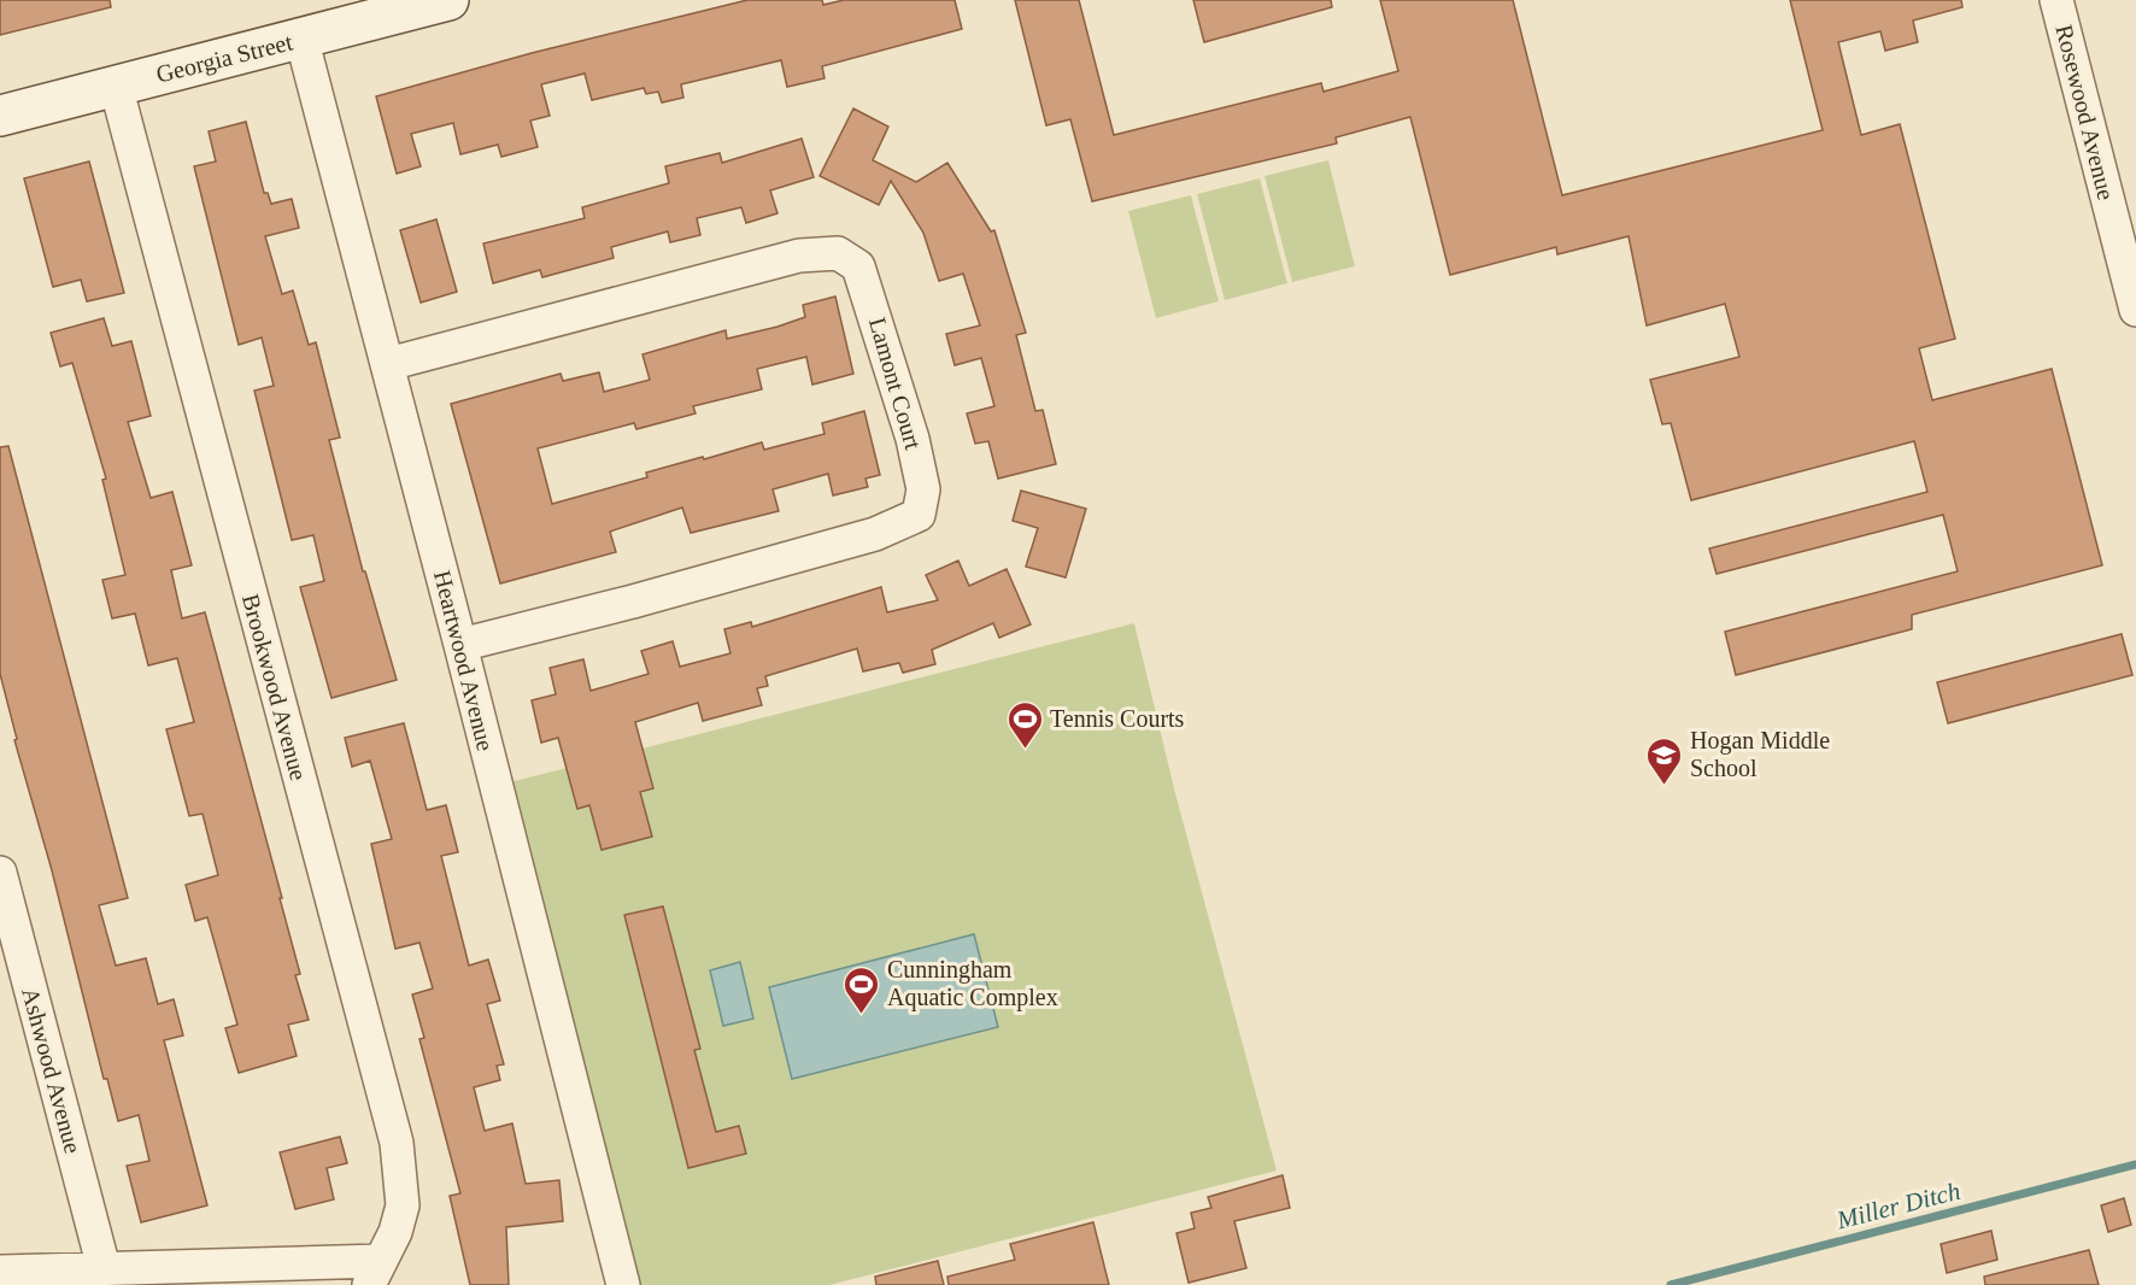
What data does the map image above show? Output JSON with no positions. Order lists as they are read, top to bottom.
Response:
{
  "streets": {
    "main road": ["Georgia Street"],
    "street": [
      "Rosewood Avenue",
      "Lamont Court",
      "Heartwood Avenue",
      "Brookwood Avenue",
      "Ashwood Avenue"
    ]
  },
  "crossings": [
    ["Georgia Street", "Heartwood Avenue"],
    ["Georgia Street", "Brookwood Avenue"],
    ["Lamont Court", "Heartwood Avenue"]
  ],
  "water": ["Miller Ditch"],
  "places": {
    "sports": ["Tennis Courts", "Cunningham Aquatic Complex"],
    "school or university": ["Hogan Middle School"]
  }
}
